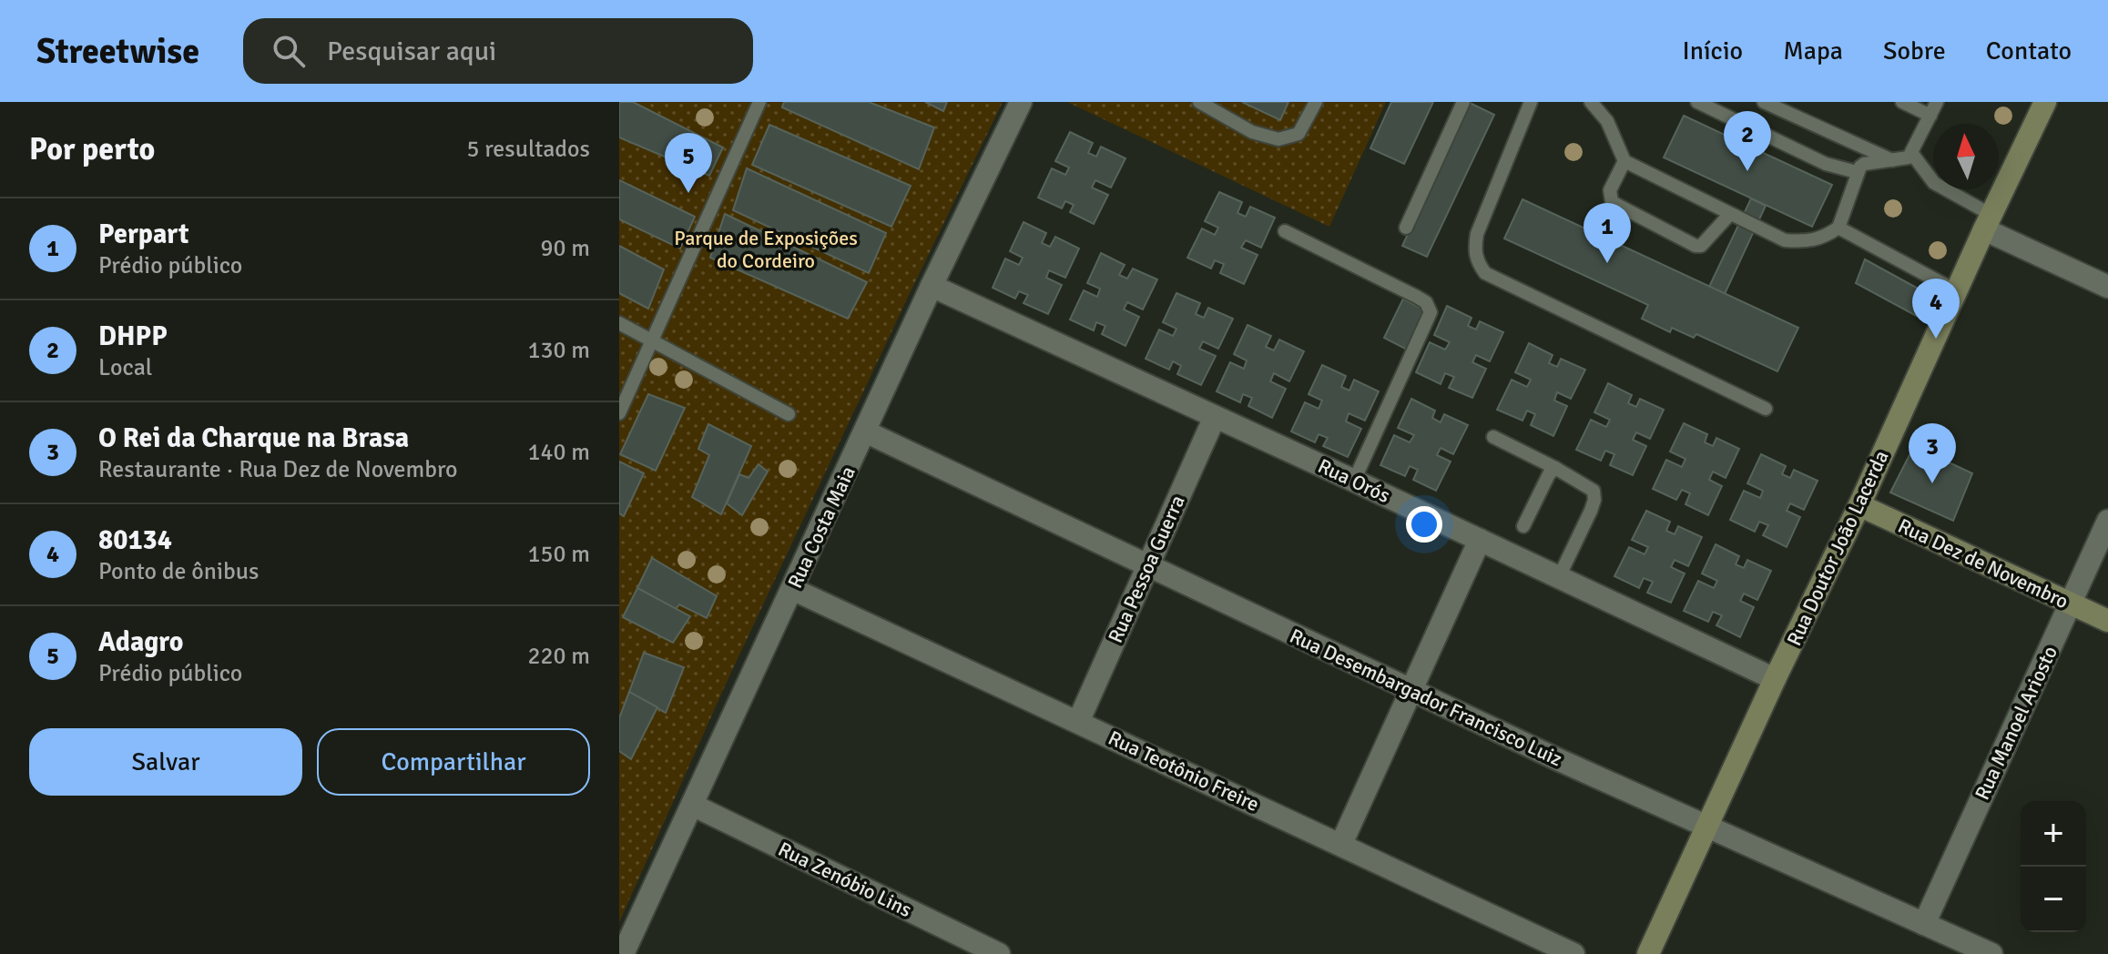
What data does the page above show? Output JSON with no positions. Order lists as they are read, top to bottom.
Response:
{
  "streets": {
    "main road": ["Rua Doutor João Lacerda", "Rua Dez de Novembro"],
    "street": [
      "Rua Orós",
      "Rua Costa Maia",
      "Rua Pessoa Guerra",
      "Rua Desembargador Francisco Luiz",
      "Rua Manoel Ariosto",
      "Rua Teotônio Freire",
      "Rua Zenóbio Lins"
    ]
  },
  "crossings": [
    ["Rua Orós", "Rua Costa Maia"],
    ["Rua Orós", "Rua Doutor João Lacerda"],
    ["Rua Orós", "Rua Pessoa Guerra"],
    ["Rua Costa Maia", "Rua Desembargador Francisco Luiz"],
    ["Rua Costa Maia", "Rua Teotônio Freire"],
    ["Rua Costa Maia", "Rua Zenóbio Lins"],
    ["Rua Doutor João Lacerda", "Rua Dez de Novembro"],
    ["Rua Doutor João Lacerda", "Rua Desembargador Francisco Luiz"],
    ["Rua Dez de Novembro", "Rua Manoel Ariosto"],
    ["Rua Pessoa Guerra", "Rua Desembargador Francisco Luiz"],
    ["Rua Pessoa Guerra", "Rua Teotônio Freire"],
    ["Rua Desembargador Francisco Luiz", "Rua Manoel Ariosto"]
  ],
  "parks": ["Parque de Exposições do Cordeiro"],
  "north": "top",
  "page": {
    "header": "Streetwise",
    "search": "Pesquisar aqui",
    "nav": [
      "Início",
      "Mapa",
      "Sobre",
      "Contato"
    ],
    "heading": ["Por perto", "5 resultados"],
    "pins": [
      "2",
      "5",
      "1",
      "4",
      "3"
    ],
    "list": [
      {
        "mark": "1",
        "name": "Perpart",
        "note": "Prédio público",
        "value": "90 m"
      },
      {
        "mark": "2",
        "name": "DHPP",
        "note": "Local",
        "value": "130 m"
      },
      {
        "mark": "3",
        "name": "O Rei da Charque na Brasa",
        "note": "Restaurante · Rua Dez de Novembro",
        "value": "140 m"
      },
      {
        "mark": "4",
        "name": "80134",
        "note": "Ponto de ônibus",
        "value": "150 m"
      },
      {
        "mark": "5",
        "name": "Adagro",
        "note": "Prédio público",
        "value": "220 m"
      }
    ],
    "buttons": ["Salvar", "Compartilhar"],
    "map_buttons": ["+", "−"]
  }
}
